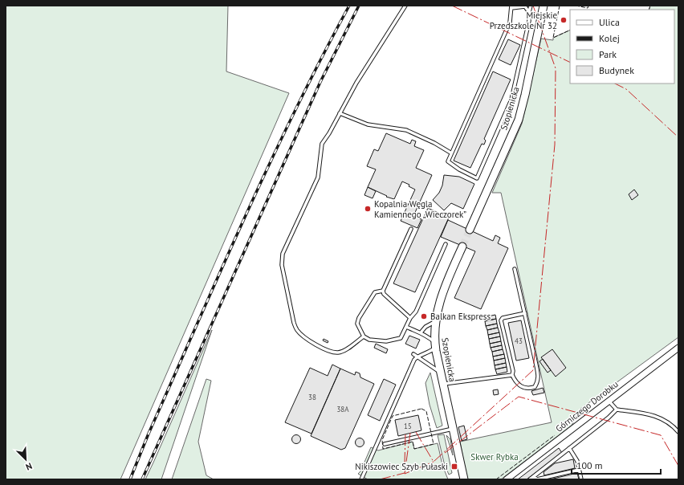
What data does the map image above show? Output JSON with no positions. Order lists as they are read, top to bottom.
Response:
{
  "streets": {
    "street": ["Szopienicka", "Górniczego Dorobku"]
  },
  "parks": ["Skwer Rybka"],
  "places": {
    "other": ["Miejskie Przedszkole Nr 32", "Kopalnia Węgla Kamiennego „Wieczorek”", "Balkan Ekspress"],
    "transit": ["Nikiszowiec Szyb Pułaski"]
  },
  "house_numbers": [
    "43",
    "38",
    "38A",
    "15"
  ],
  "legend": [
    "Ulica",
    "Kolej",
    "Park",
    "Budynek"
  ],
  "scale_bar": "100 m",
  "north": "bottom right"
}
